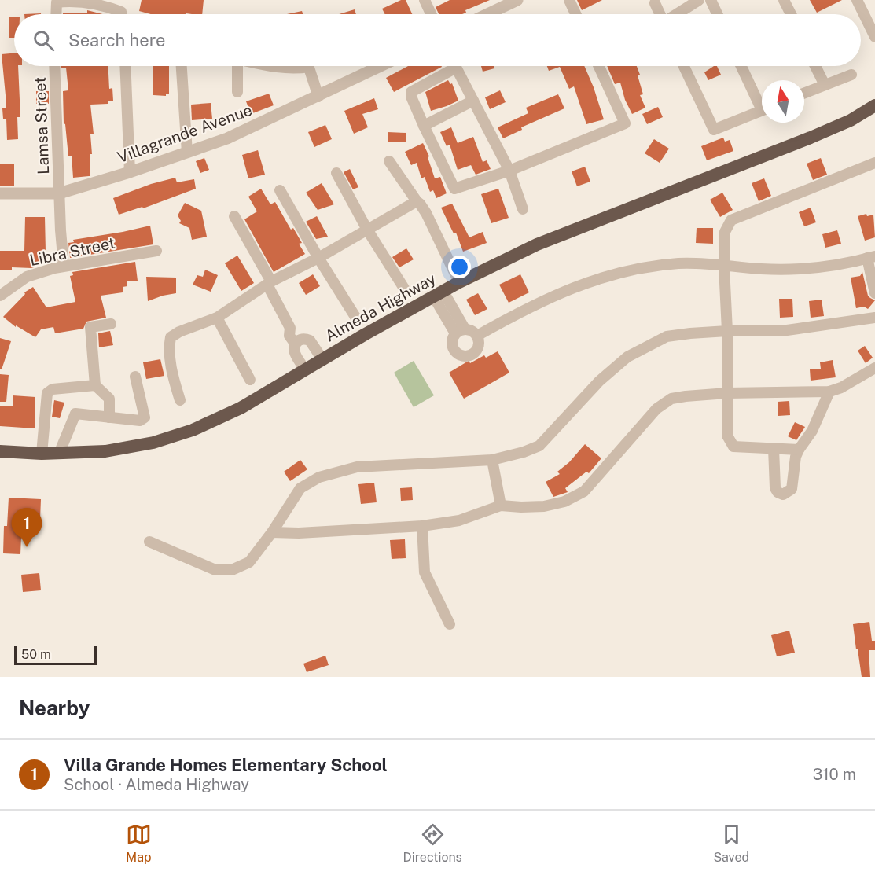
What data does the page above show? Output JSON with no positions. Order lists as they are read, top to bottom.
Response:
{
  "streets": {
    "highway": ["Almeda Highway"],
    "street": ["Lamsa Street", "Villagrande Avenue", "Libra Street"]
  },
  "crossings": [
    ["Lamsa Street", "Villagrande Avenue"],
    ["Lamsa Street", "Libra Street"]
  ],
  "scale_bar": "50 m",
  "north": "top",
  "page": {
    "search": "Search here",
    "pins": "1",
    "scale": "50 m",
    "heading": "Nearby",
    "list": [
      {
        "mark": "1",
        "name": "Villa Grande Homes Elementary School",
        "note": "School · Almeda Highway",
        "value": "310 m"
      }
    ],
    "nav": ["Map", "Directions", "Saved"]
  }
}
